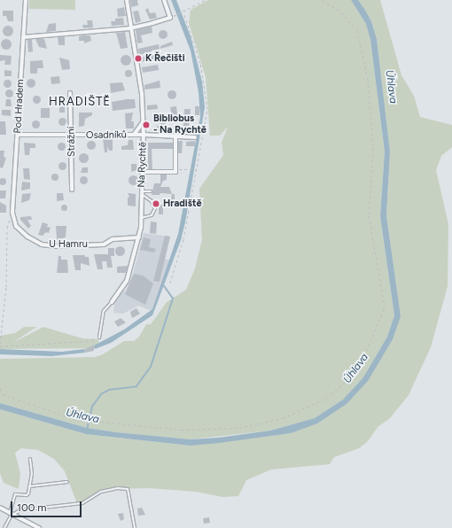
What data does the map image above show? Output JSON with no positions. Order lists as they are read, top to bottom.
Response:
{
  "streets": {
    "street": [
      "Pod Hradem",
      "Osadníků",
      "Strážní",
      "Na Rychtě",
      "U Hamru"
    ]
  },
  "crossings": [
    ["Pod Hradem", "Osadníků"],
    ["Pod Hradem", "U Hamru"],
    ["Osadníků", "Strážní"],
    ["Osadníků", "Na Rychtě"],
    ["Na Rychtě", "U Hamru"]
  ],
  "districts": ["HRADIŠTĚ"],
  "water": ["Úhlava"],
  "places": ["K Řečišti", "Bibliobus - Na Rychtě", "Hradiště"],
  "scale_bar": "100 m"
}
